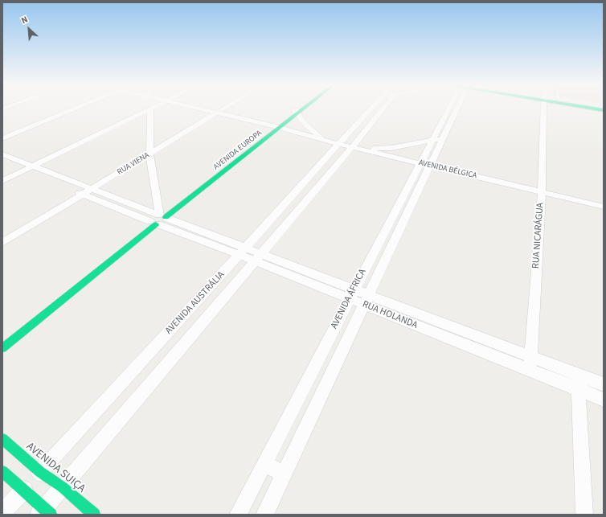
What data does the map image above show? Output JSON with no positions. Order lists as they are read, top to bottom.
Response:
{
  "streets": {
    "main road": ["AVENIDA EUROPA", "AVENIDA SUIÇA"],
    "street": [
      "RUA VIENA",
      "AVENIDA BÉLGICA",
      "RUA NICARÁGUA",
      "AVENIDA ÁFRICA",
      "AVENIDA AUSTRÁLIA",
      "RUA HOLANDA"
    ]
  },
  "crossings": [
    ["AVENIDA EUROPA", "AVENIDA BÉLGICA"],
    ["AVENIDA EUROPA", "RUA HOLANDA"],
    ["RUA VIENA", "AVENIDA BÉLGICA"],
    ["RUA VIENA", "RUA HOLANDA"],
    ["AVENIDA BÉLGICA", "RUA NICARÁGUA"],
    ["AVENIDA BÉLGICA", "AVENIDA ÁFRICA"],
    ["AVENIDA BÉLGICA", "AVENIDA AUSTRÁLIA"],
    ["RUA NICARÁGUA", "RUA HOLANDA"],
    ["AVENIDA ÁFRICA", "RUA HOLANDA"],
    ["AVENIDA AUSTRÁLIA", "RUA HOLANDA"],
    ["AVENIDA AUSTRÁLIA", "AVENIDA SUIÇA"]
  ],
  "north": "top left"
}
